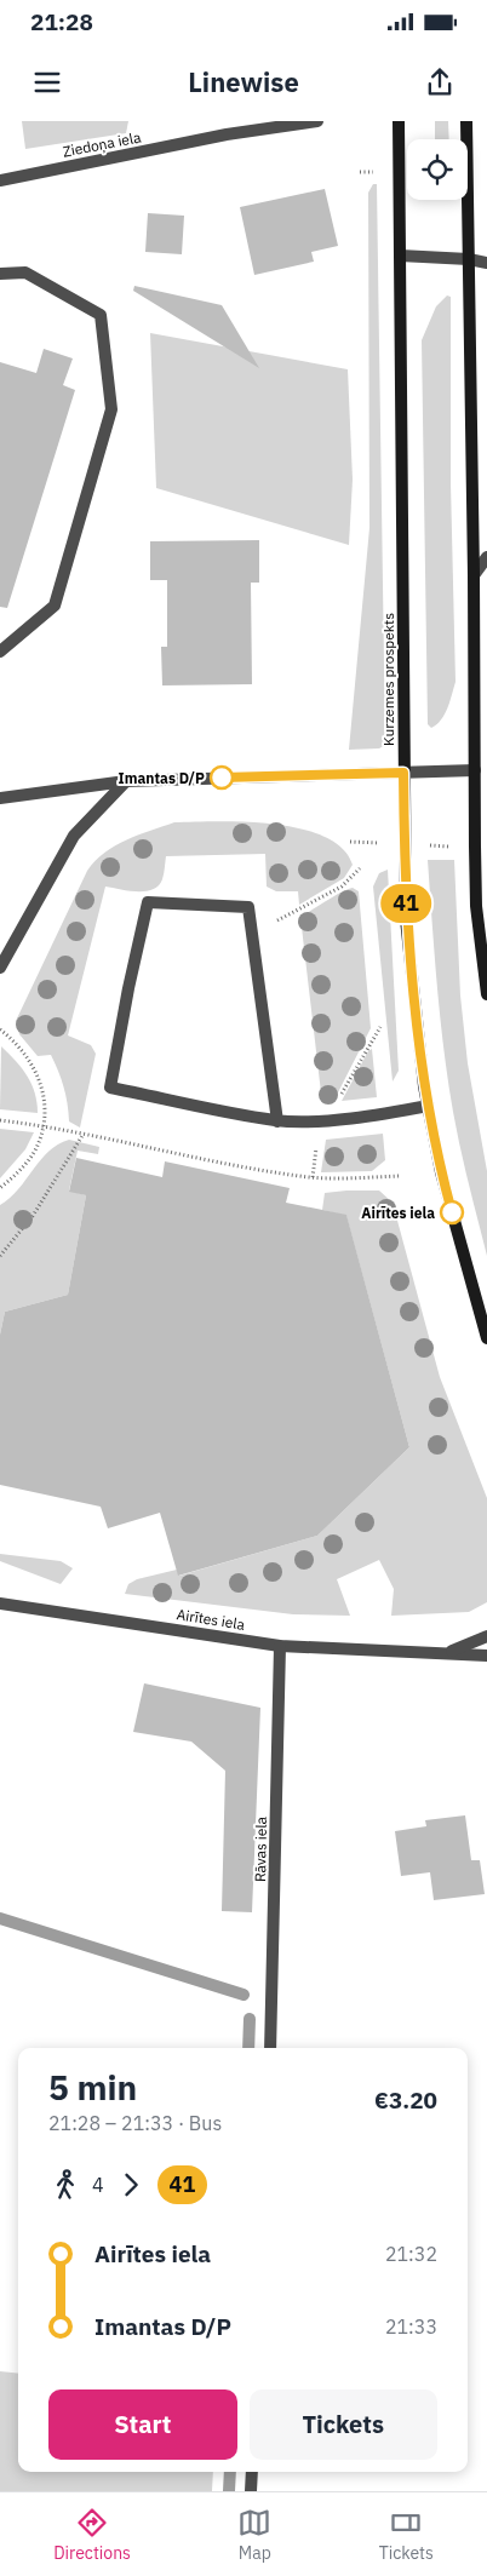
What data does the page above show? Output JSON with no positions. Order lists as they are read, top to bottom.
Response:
{
  "streets": {
    "main road": ["Kurzemes prospekts"],
    "street": ["Ziedoņa iela", "Airītes iela", "Rāvas iela"]
  },
  "crossings": [
    ["Airītes iela", "Rāvas iela"]
  ],
  "places": ["Imantas D/P", "Airītes iela"],
  "lines": ["bus line 41"],
  "page": {
    "status": "21:28",
    "header": "Linewise",
    "on_map": "41",
    "heading": ["5 min", "21:28 – 21:33 · Bus", "€3.20"],
    "legs": ["4", "41"],
    "list": [
      {
        "name": "Airītes iela",
        "value": "21:32"
      },
      {
        "name": "Imantas D/P",
        "value": "21:33"
      }
    ],
    "buttons": ["Start", "Tickets"],
    "tabs": ["Directions", "Map", "Tickets"]
  }
}
